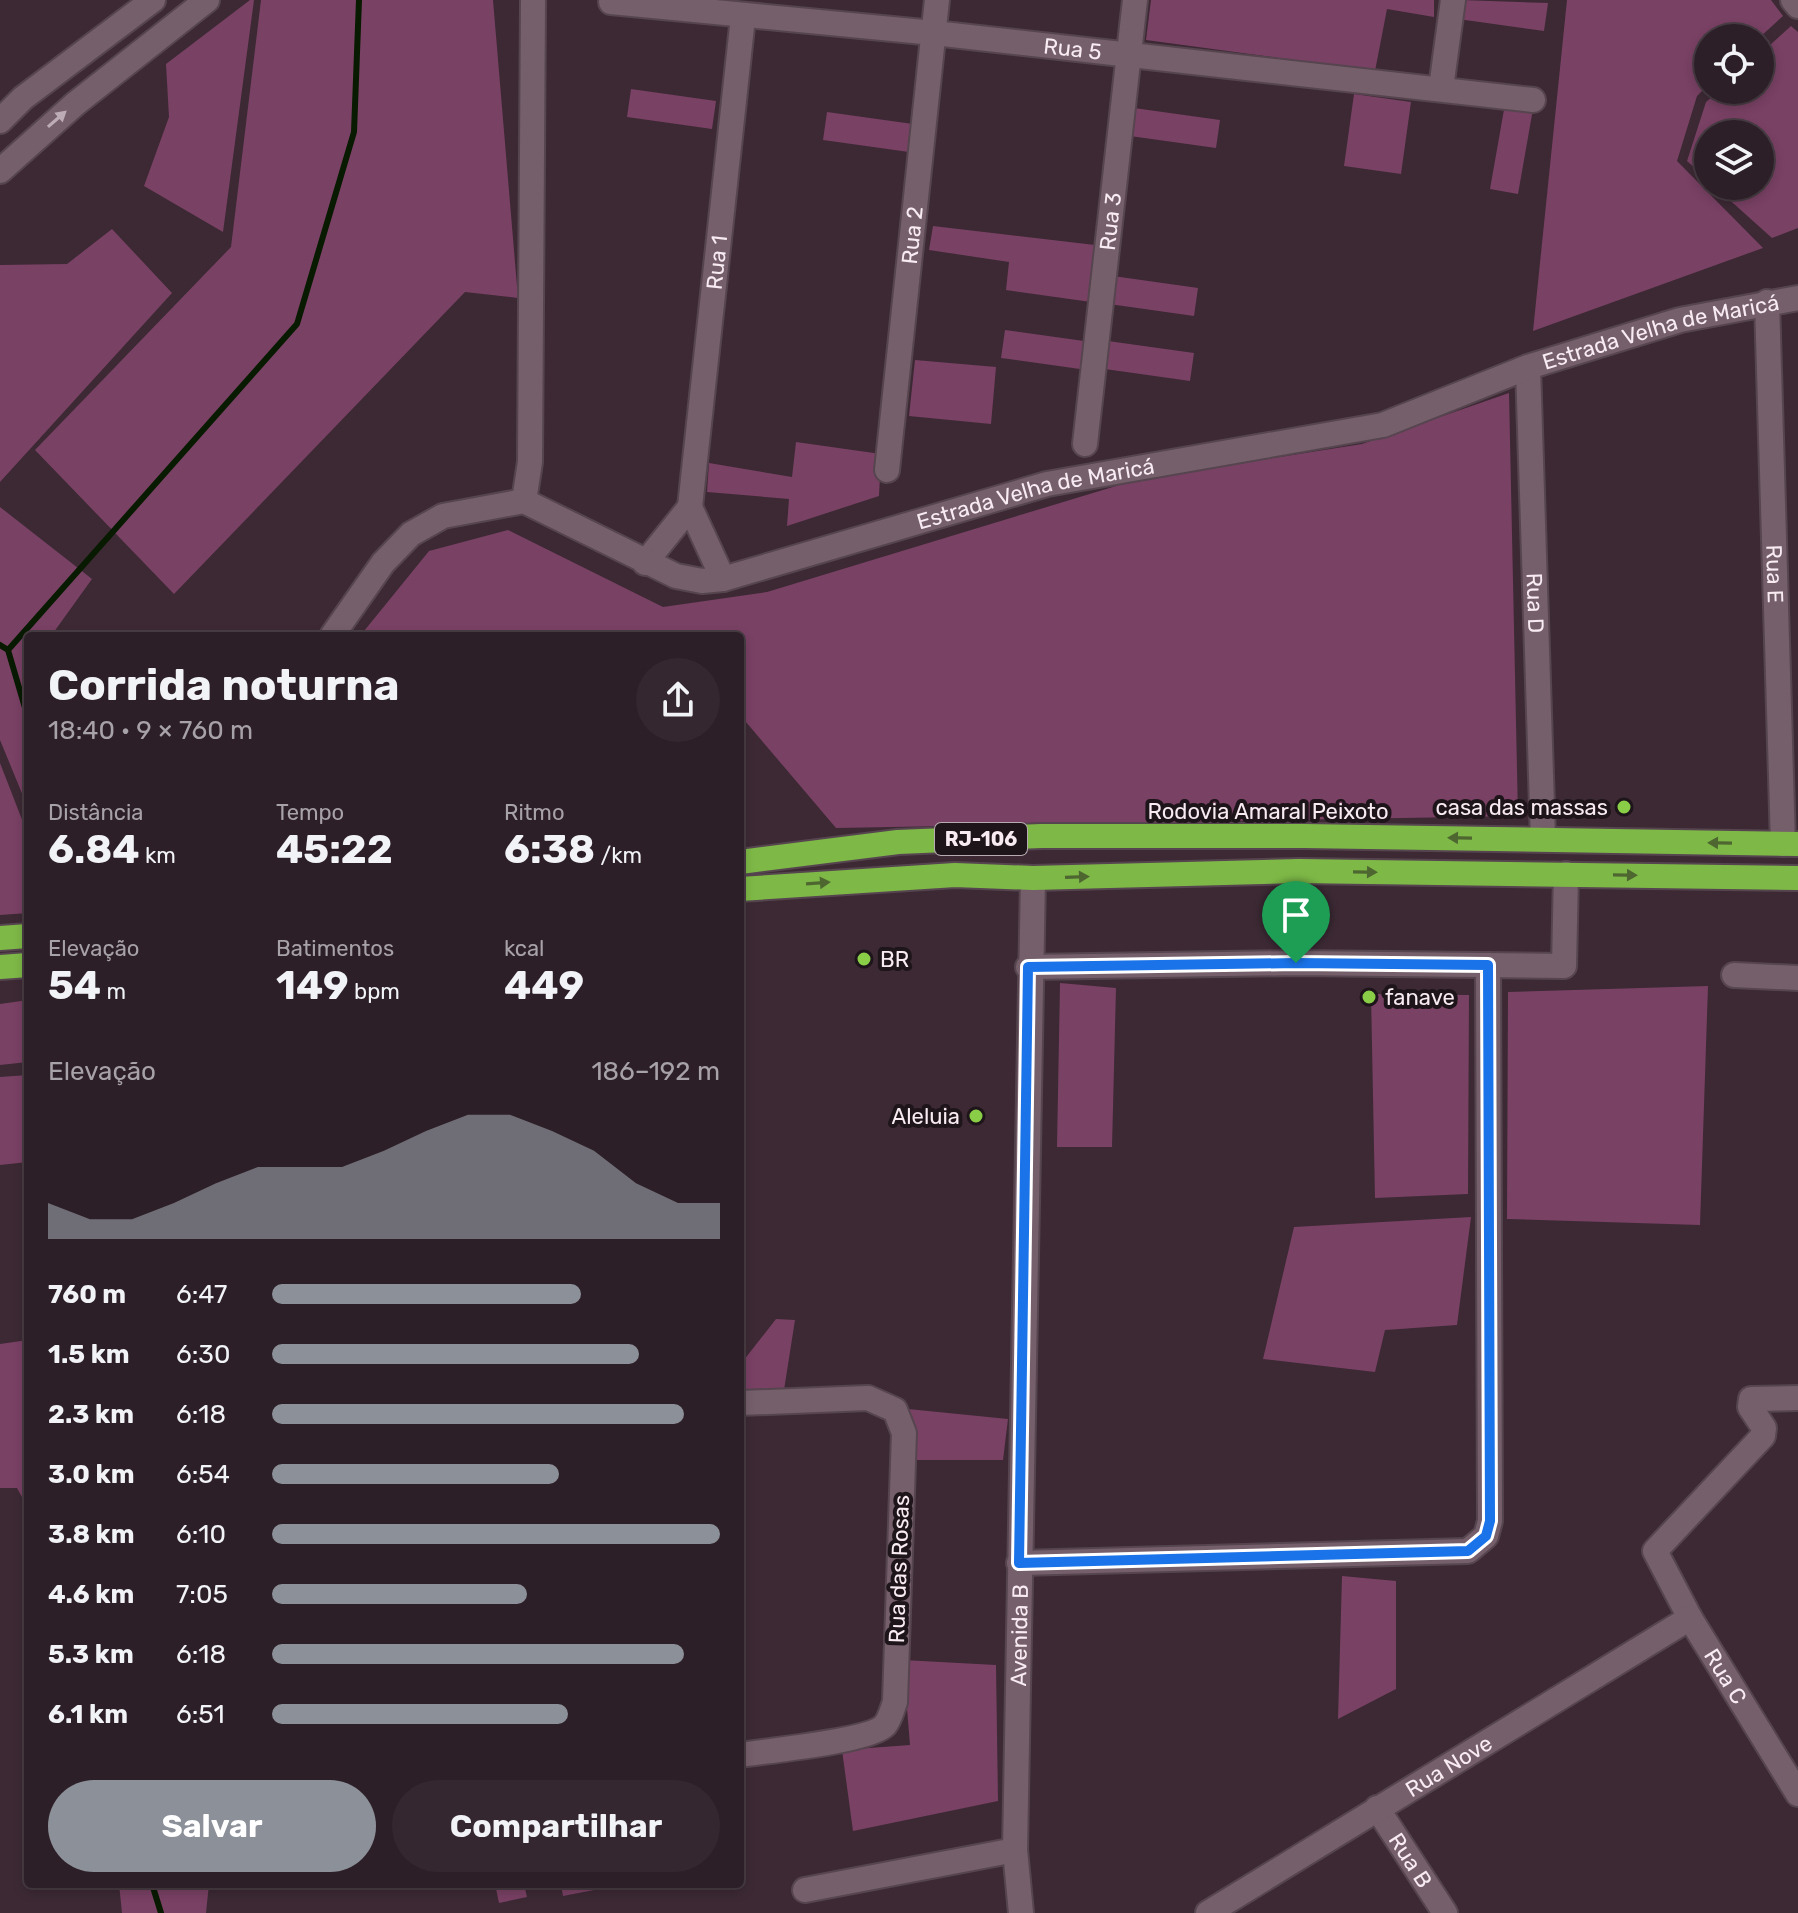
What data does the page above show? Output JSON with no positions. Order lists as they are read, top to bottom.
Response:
{
  "streets": {
    "highway": ["Rodovia Amaral Peixoto", "RJ-106"],
    "street": [
      "Rua 5",
      "Rua 3",
      "Rua 2",
      "Rua 1",
      "Estrada Velha de Maricá",
      "Rua E",
      "Rua D",
      "Rua das Rosas",
      "Avenida B",
      "Rua C",
      "Rua Nove",
      "Rua B"
    ]
  },
  "crossings": [
    ["Rua 5", "Rua 3"],
    ["Rua 5", "Rua 2"],
    ["Rua 5", "Rua 1"],
    ["Estrada Velha de Maricá", "Rua E"],
    ["Estrada Velha de Maricá", "Rua D"],
    ["Rua E", "Rodovia Amaral Peixoto"],
    ["Rua D", "Rodovia Amaral Peixoto"],
    ["RJ-106", "Avenida B"],
    ["Rua C", "Rua Nove"],
    ["Rua Nove", "Rua B"]
  ],
  "places": [
    "casa das massas",
    "BR",
    "fanave",
    "Aleluia"
  ],
  "page": {
    "heading": ["Corrida noturna", "18:40 · 9 × 760 m"],
    "stats": [
      ["Distância", "6.84 km"],
      ["Tempo", "45:22"],
      ["Ritmo", "6:38 /km"],
      ["Elevação", "54 m"],
      ["Batimentos", "149 bpm"],
      ["kcal", "449"]
    ],
    "chart": ["Elevação", "186–192 m"],
    "list": [
      {
        "name": "760 m",
        "note": "6:47"
      },
      {
        "name": "1.5 km",
        "note": "6:30"
      },
      {
        "name": "2.3 km",
        "note": "6:18"
      },
      {
        "name": "3.0 km",
        "note": "6:54"
      },
      {
        "name": "3.8 km",
        "note": "6:10"
      },
      {
        "name": "4.6 km",
        "note": "7:05"
      },
      {
        "name": "5.3 km",
        "note": "6:18"
      },
      {
        "name": "6.1 km",
        "note": "6:51"
      }
    ],
    "buttons": ["Salvar", "Compartilhar"]
  }
}
